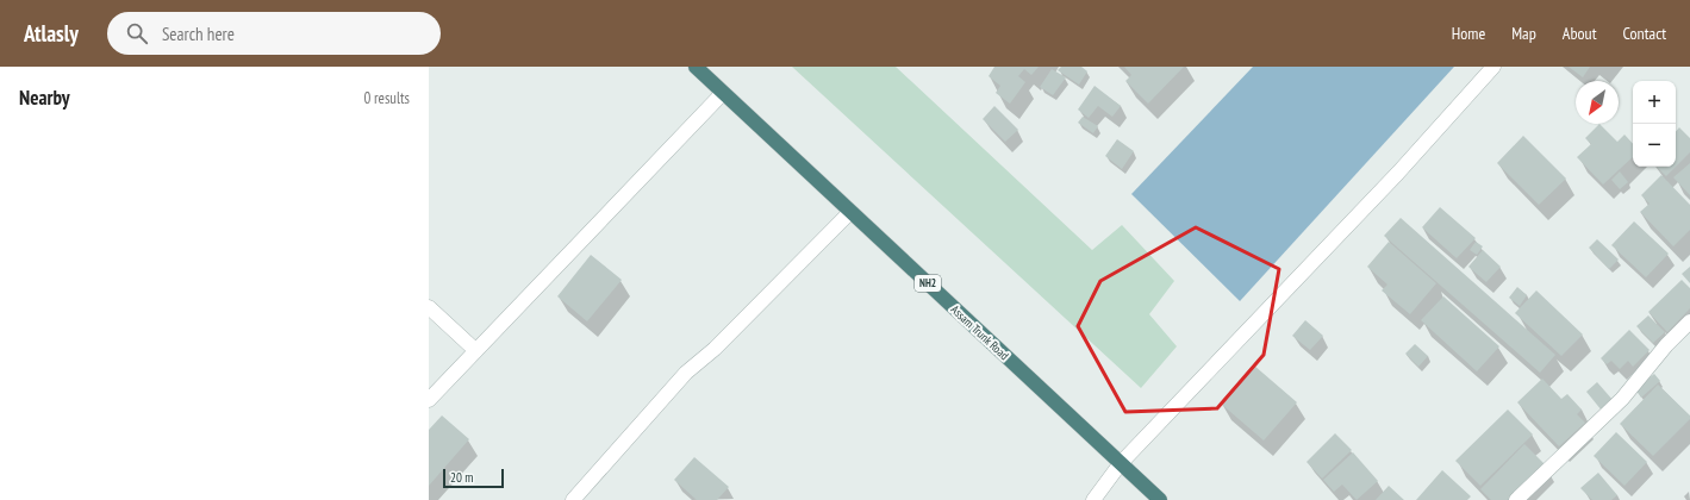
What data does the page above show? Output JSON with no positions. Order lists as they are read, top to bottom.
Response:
{
  "streets": {
    "highway": ["NH2", "Assam Trunk Road"]
  },
  "scale_bar": "20 m",
  "north": "bottom left",
  "page": {
    "header": "Atlasly",
    "search": "Search here",
    "nav": [
      "Home",
      "Map",
      "About",
      "Contact"
    ],
    "heading": ["Nearby", "0 results"],
    "map_buttons": ["+", "−"],
    "scale": "20 m"
  }
}
